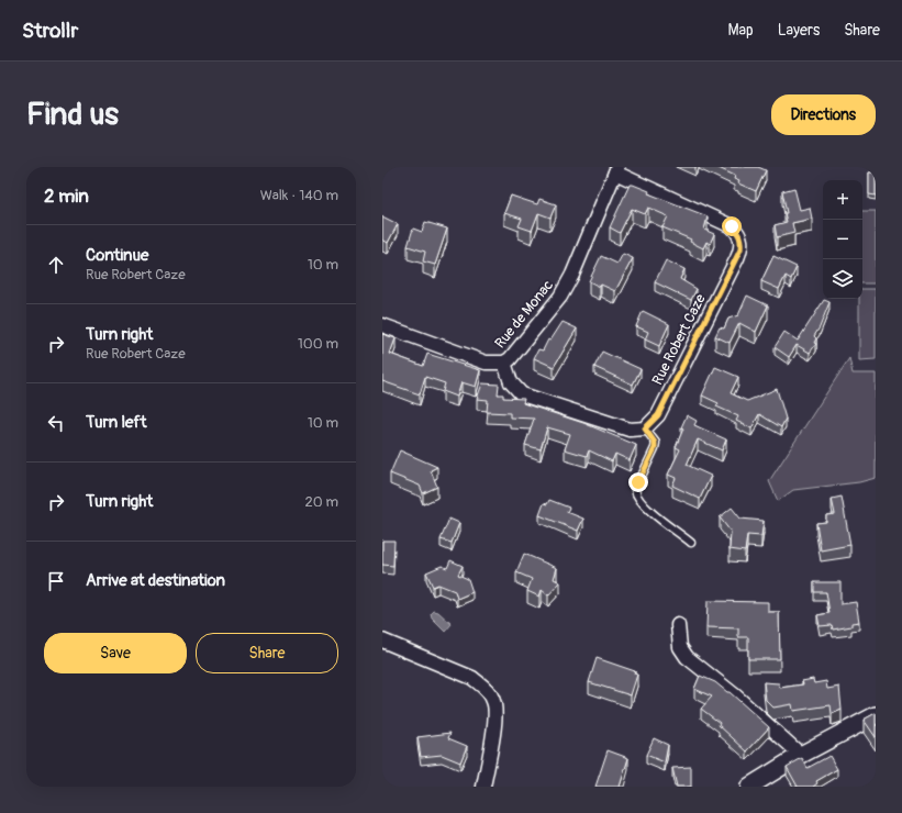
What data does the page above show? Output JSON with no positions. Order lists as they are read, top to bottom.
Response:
{
  "streets": {
    "street": ["Rue de Monac", "Rue Robert Caze"]
  },
  "crossings": [
    ["Rue de Monac", "Rue Robert Caze"]
  ],
  "page": {
    "header": "Strollr",
    "nav": ["Map", "Layers", "Share"],
    "buttons": [
      "Directions",
      ["Save", "Share"]
    ],
    "title": "Find us",
    "heading": ["2 min", "Walk · 140 m"],
    "map_buttons": ["+", "−"],
    "list": [
      ["Continue", "Rue Robert Caze", "10 m"],
      ["Turn right", "Rue Robert Caze", "100 m"],
      ["Turn left", "10 m"],
      ["Turn right", "20 m"],
      "Arrive at destination"
    ]
  }
}
